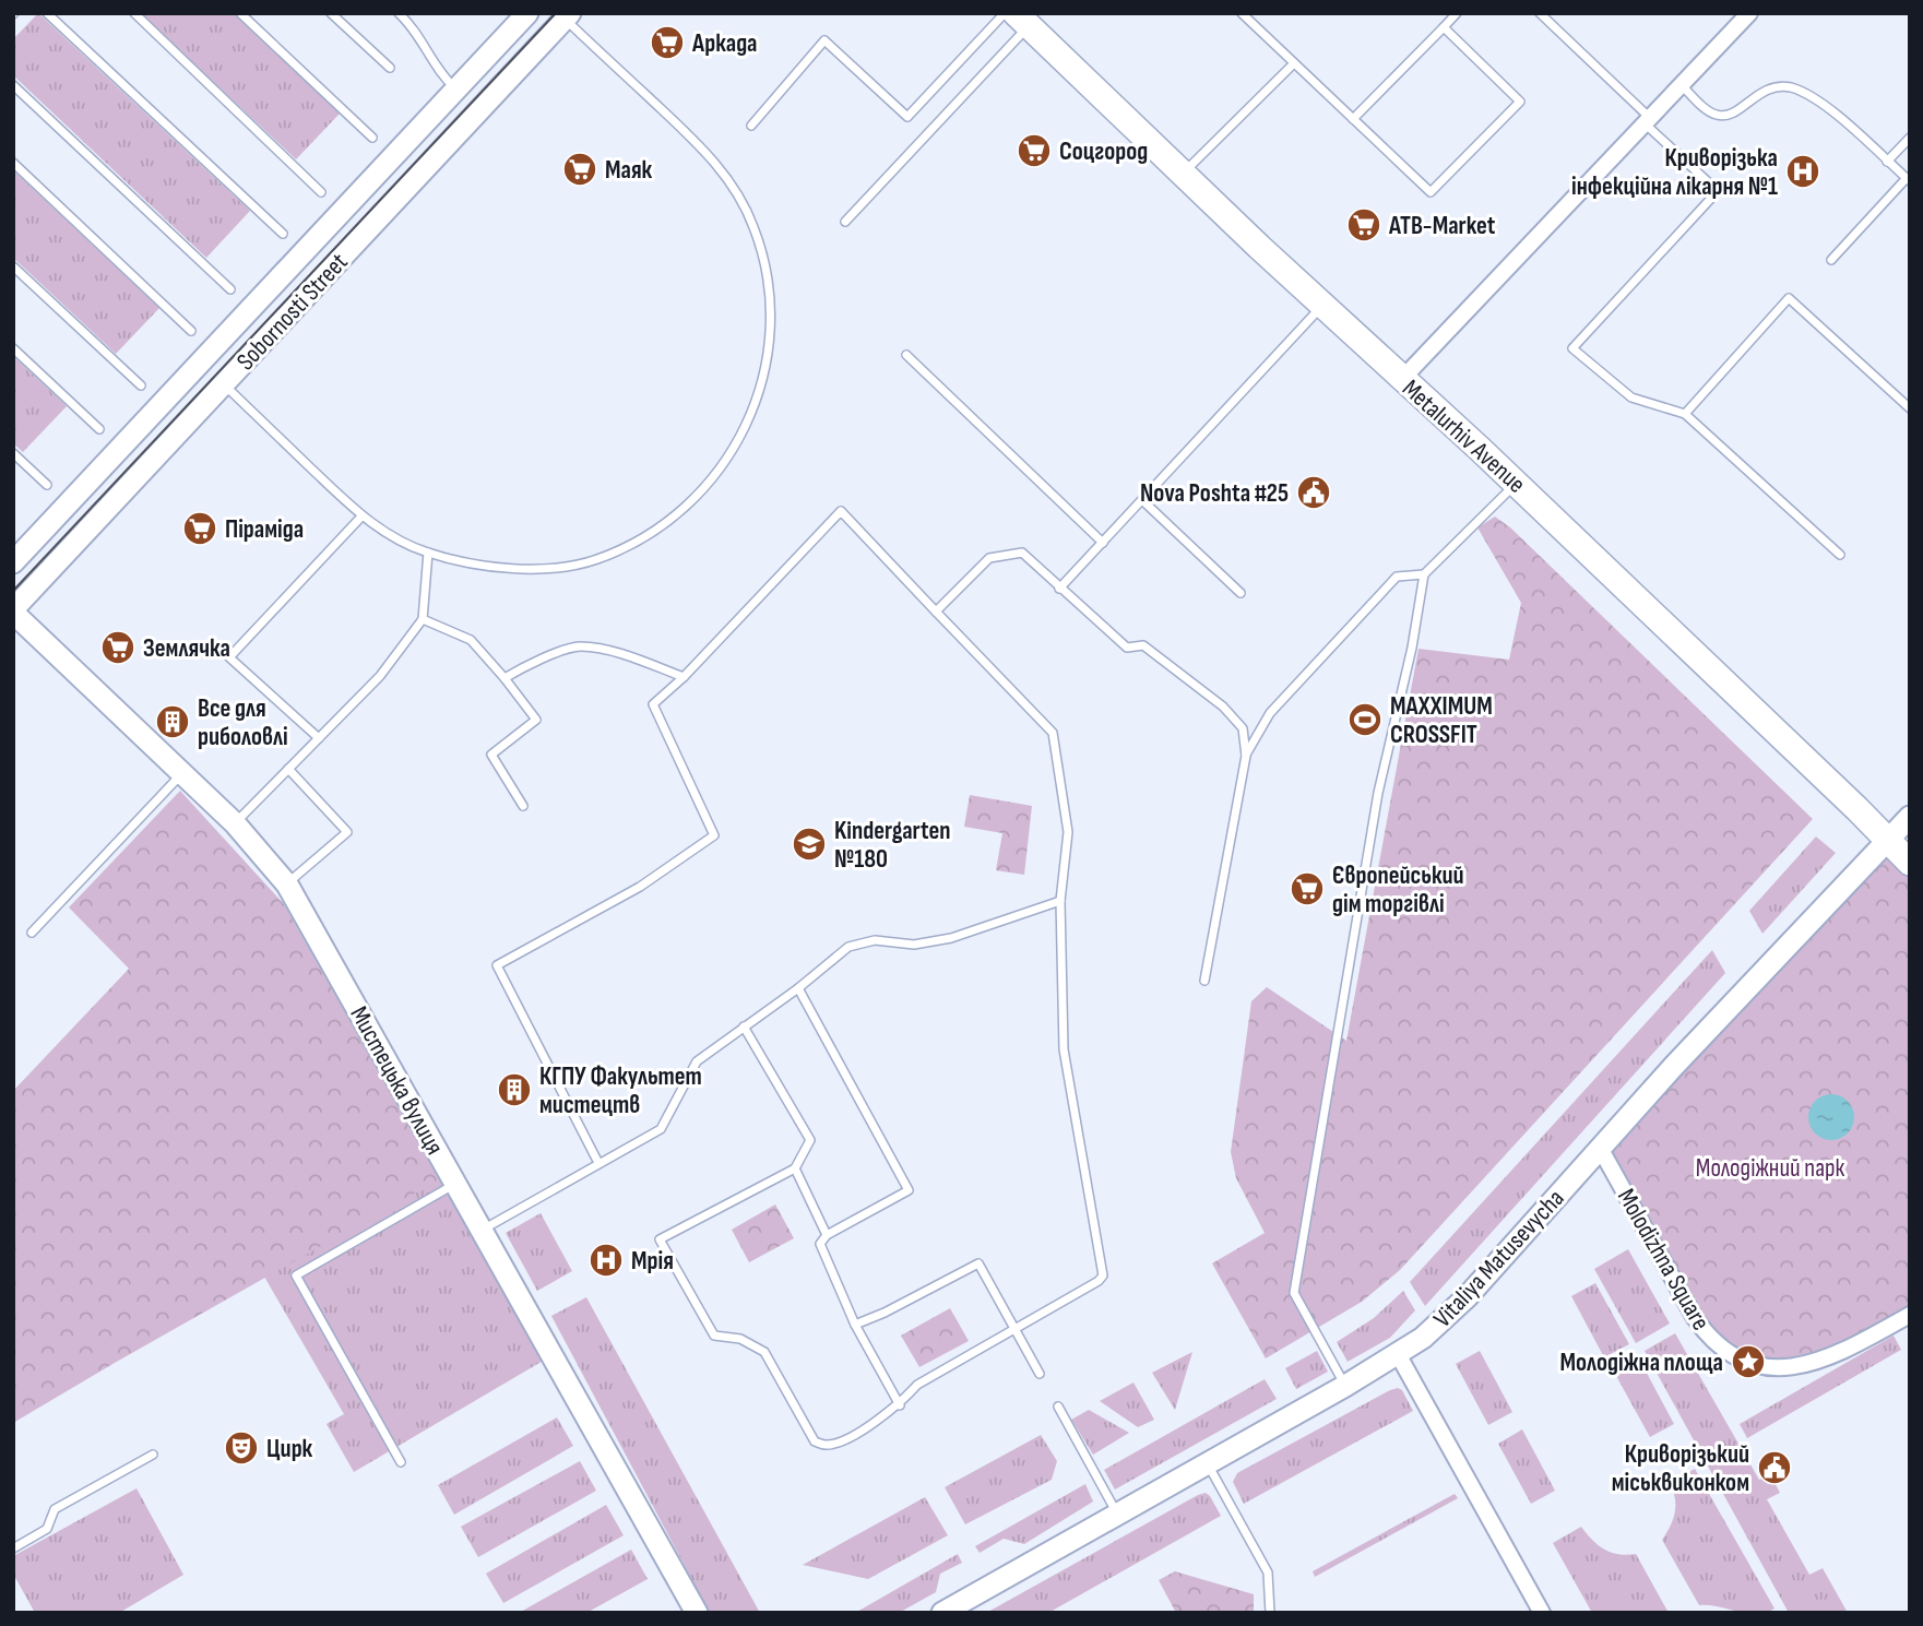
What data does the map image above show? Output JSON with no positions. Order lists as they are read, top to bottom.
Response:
{
  "streets": {
    "main road": ["Metalurhiv Avenue"],
    "street": [
      "Sobornosti Street",
      "Мистецька вулиця",
      "Vitaliya Matusevycha",
      "Molodizhna Square"
    ]
  },
  "crossings": [
    ["Sobornosti Street", "Мистецька вулиця"],
    ["Metalurhiv Avenue", "Vitaliya Matusevycha"],
    ["Vitaliya Matusevycha", "Molodizhna Square"]
  ],
  "parks": ["Молодіжний парк"],
  "places": {
    "supermarket": [
      "Аркада",
      "Соцгород",
      "Маяк",
      "ATB-Market",
      "Піраміда",
      "Землячка",
      "Європейський дім торгівлі"
    ],
    "hospital": ["Криворізька інфекційна лікарня №1", "Мрія"],
    "public building": ["Nova Poshta #25", "Криворізький міськвиконком"],
    "sports": ["MAXXIMUM CROSSFIT"],
    "building": ["Все для риболовлі", "КГПУ Факультет мистецтв"],
    "school or university": ["Kindergarten №180"],
    "place": ["Молодіжна площа"],
    "theatre": ["Цирк"]
  }
}
